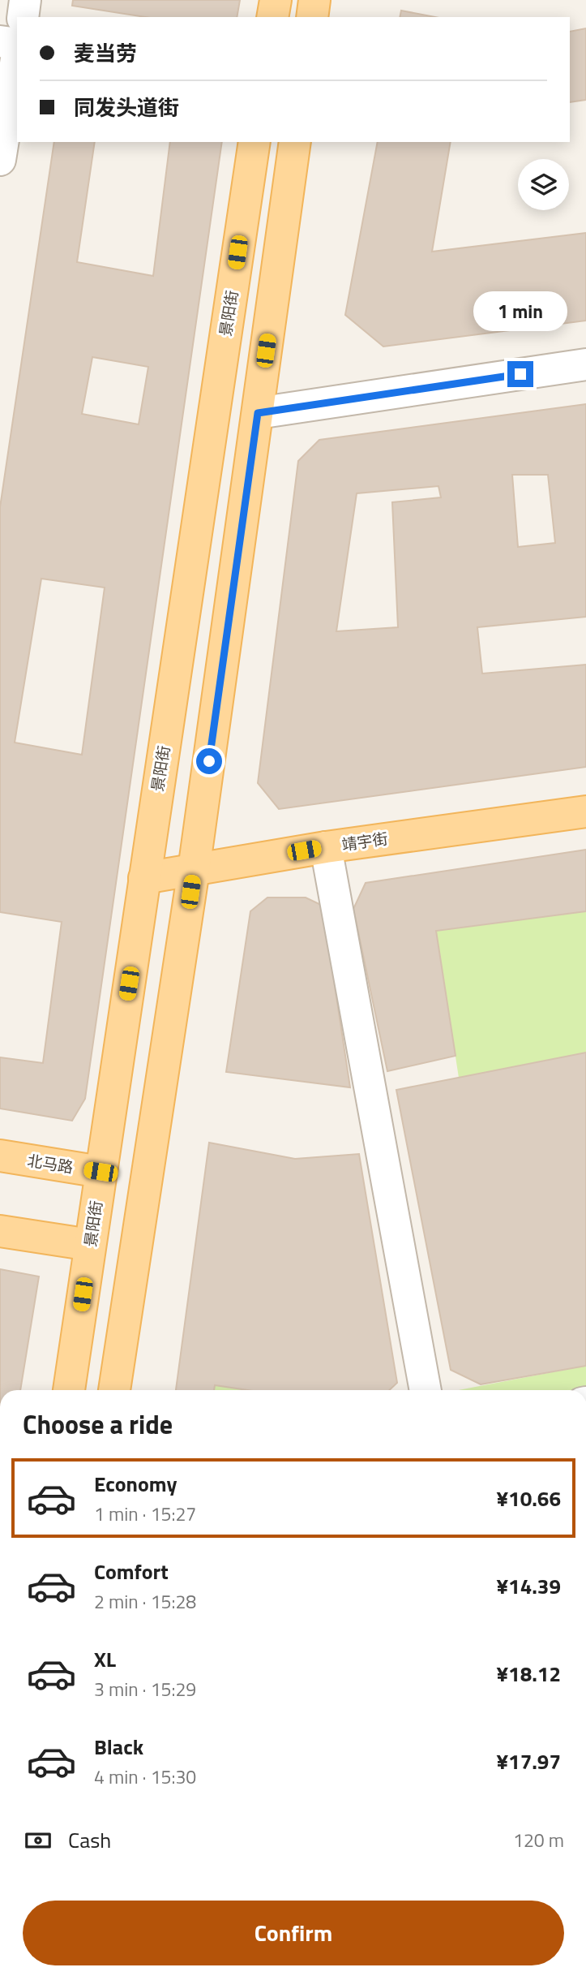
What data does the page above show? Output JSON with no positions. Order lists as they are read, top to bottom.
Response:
{
  "streets": {
    "main road": ["景阳街", "靖宇街", "北马路"]
  },
  "crossings": [
    ["景阳街", "靖宇街"],
    ["景阳街", "北马路"]
  ],
  "page": {
    "banner": ["麦当劳", "同发头道街"],
    "bubble": "1 min",
    "heading": "Choose a ride",
    "list": [
      {
        "name": "Economy",
        "note": "1 min · 15:27",
        "value": "¥10.66"
      },
      {
        "name": "Comfort",
        "note": "2 min · 15:28",
        "value": "¥14.39"
      },
      {
        "name": "XL",
        "note": "3 min · 15:29",
        "value": "¥18.12"
      },
      {
        "name": "Black",
        "note": "4 min · 15:30",
        "value": "¥17.97"
      }
    ],
    "pay": ["Cash", "120 m"],
    "buttons": "Confirm"
  }
}
